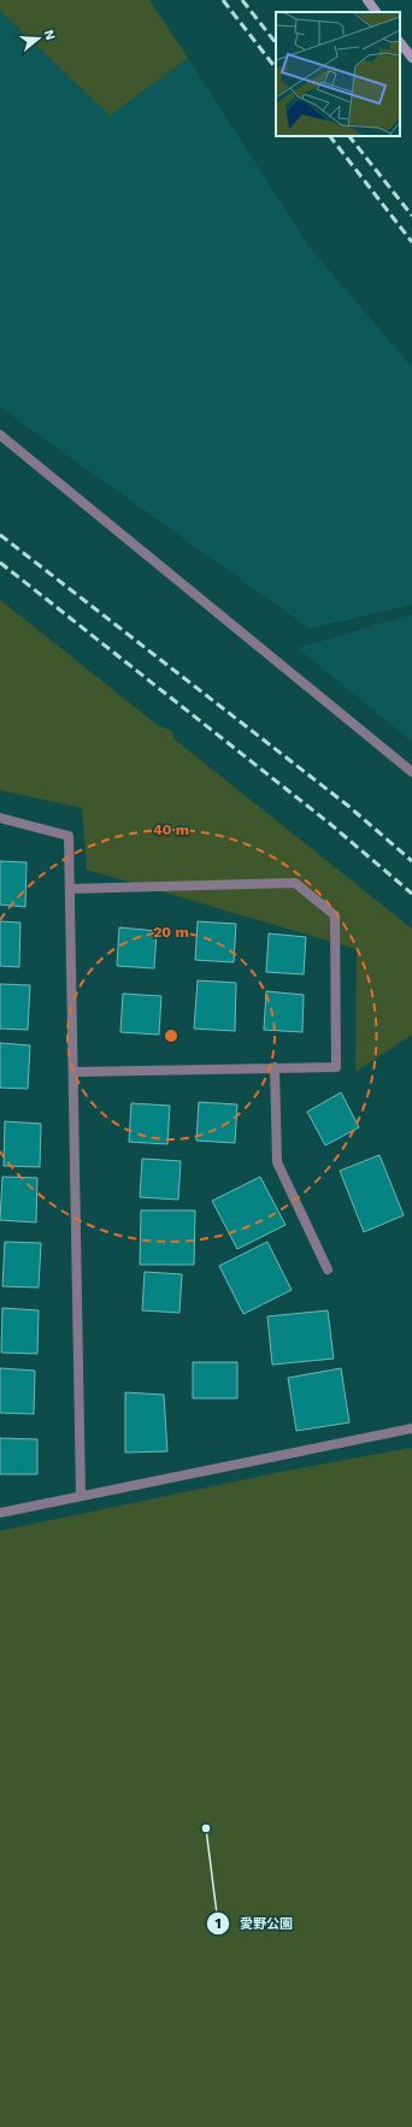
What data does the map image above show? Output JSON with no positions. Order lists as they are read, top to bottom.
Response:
{
  "places": ["愛野公園"],
  "north": "right",
  "rings": ["40 m", "20 m"]
}
